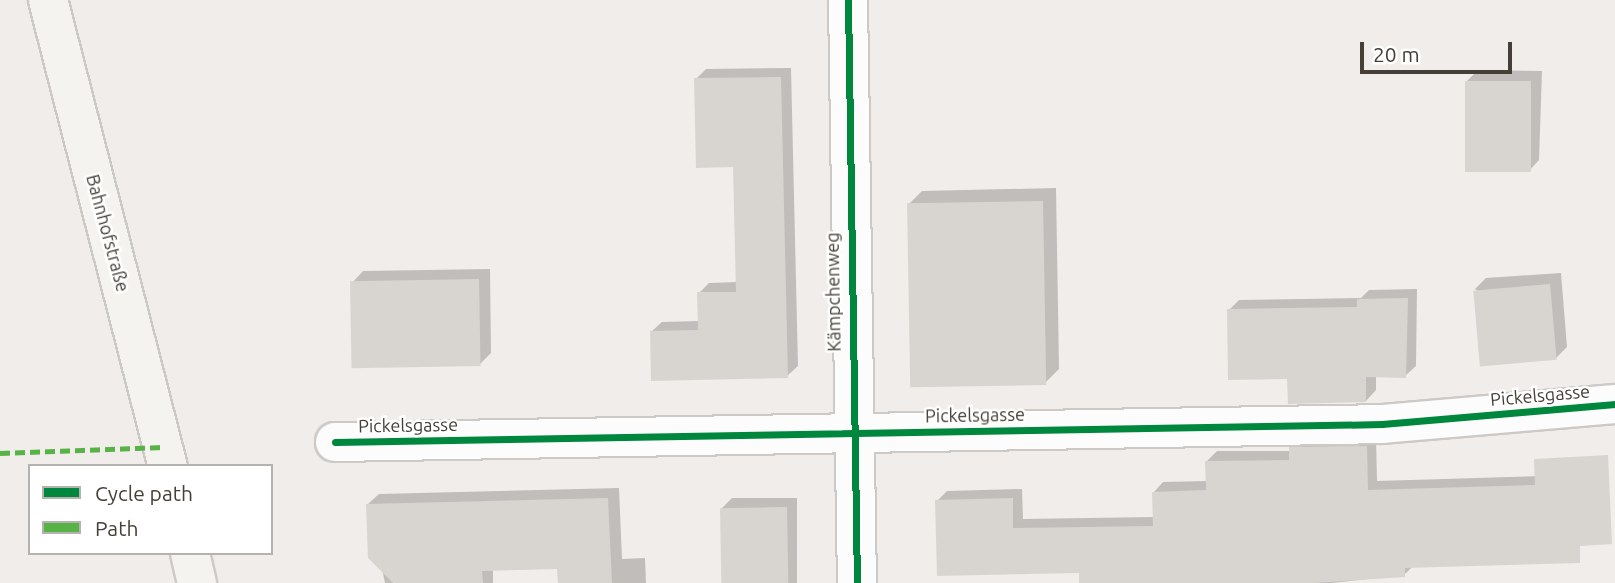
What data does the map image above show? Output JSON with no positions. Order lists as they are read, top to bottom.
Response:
{
  "streets": {
    "main road": ["Bahnhofstraße"],
    "street": ["Kämpchenweg", "Pickelsgasse"]
  },
  "crossings": [
    ["Kämpchenweg", "Pickelsgasse"]
  ],
  "legend": ["Cycle path", "Path"],
  "scale_bar": "20 m"
}
